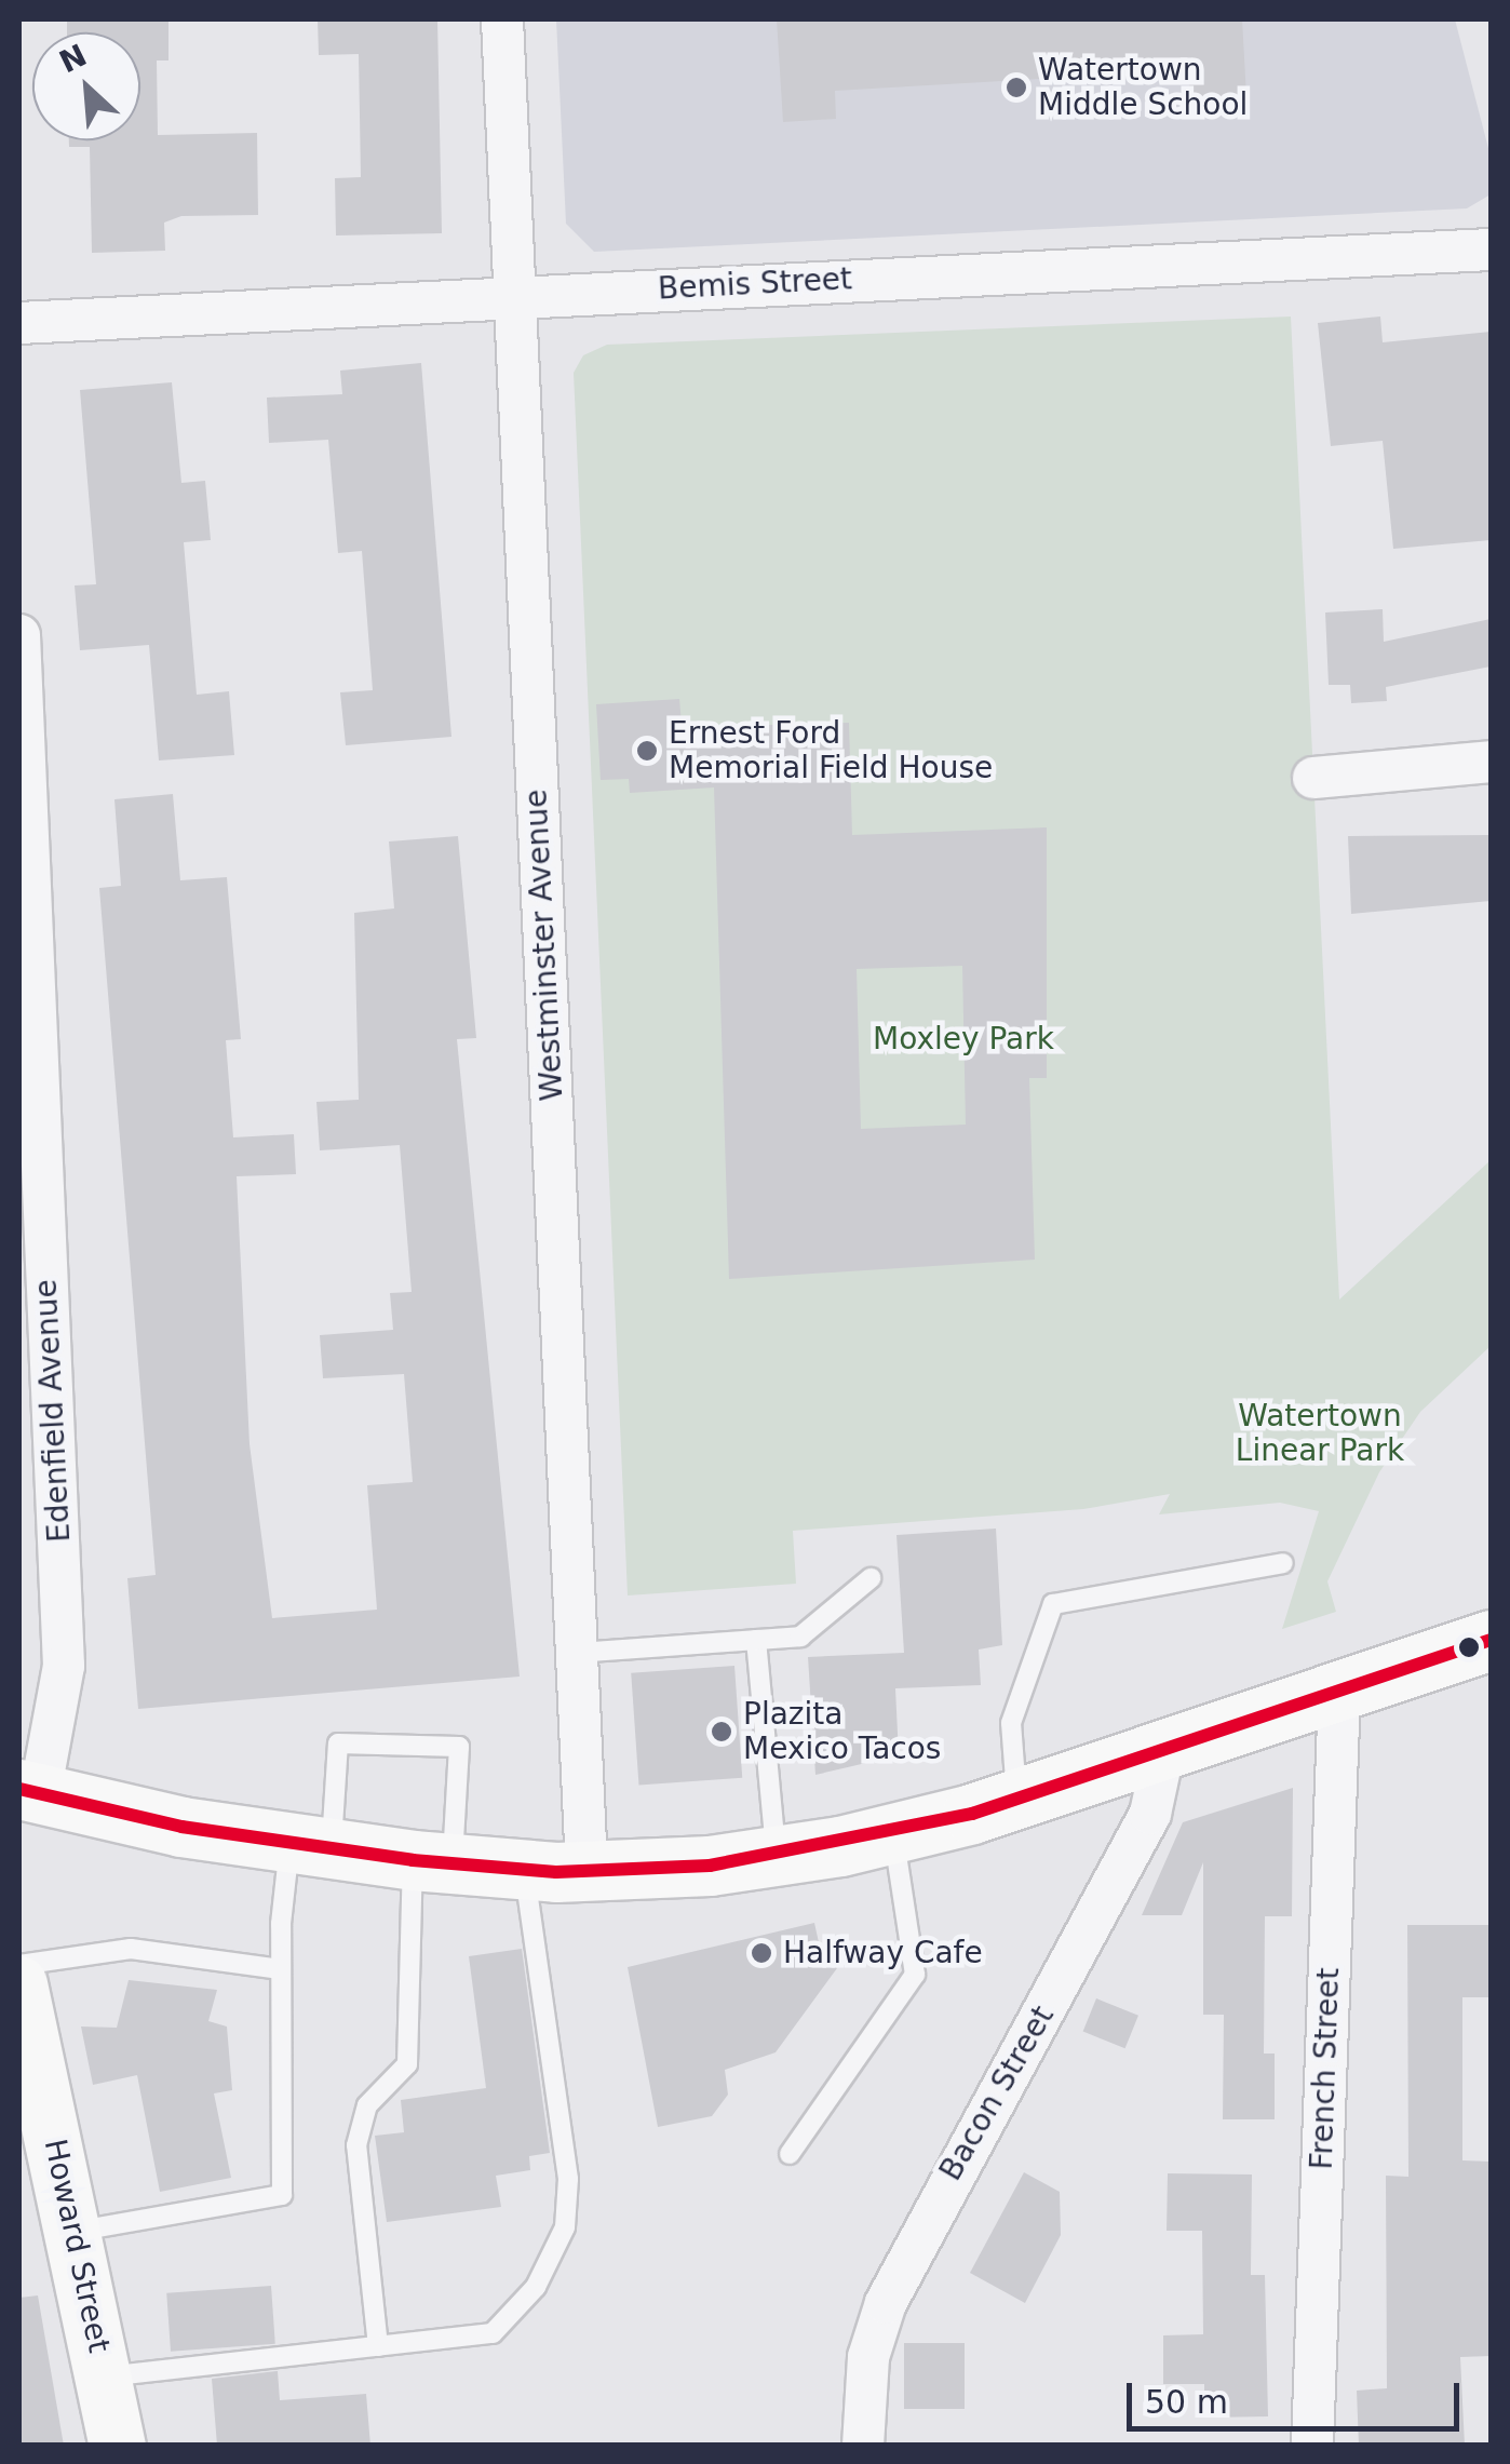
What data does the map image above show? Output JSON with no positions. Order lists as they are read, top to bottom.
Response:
{
  "streets": {
    "street": [
      "Bemis Street",
      "Westminster Avenue",
      "Edenfield Avenue",
      "French Street",
      "Bacon Street",
      "Howard Street"
    ]
  },
  "crossings": [
    ["Bemis Street", "Westminster Avenue"]
  ],
  "parks": ["Moxley Park", "Watertown Linear Park"],
  "places": [
    "Watertown Middle School",
    "Ernest Ford Memorial Field House",
    "Plazita Mexico Tacos",
    "Halfway Cafe"
  ],
  "scale_bar": "50 m",
  "north": "top left"
}
